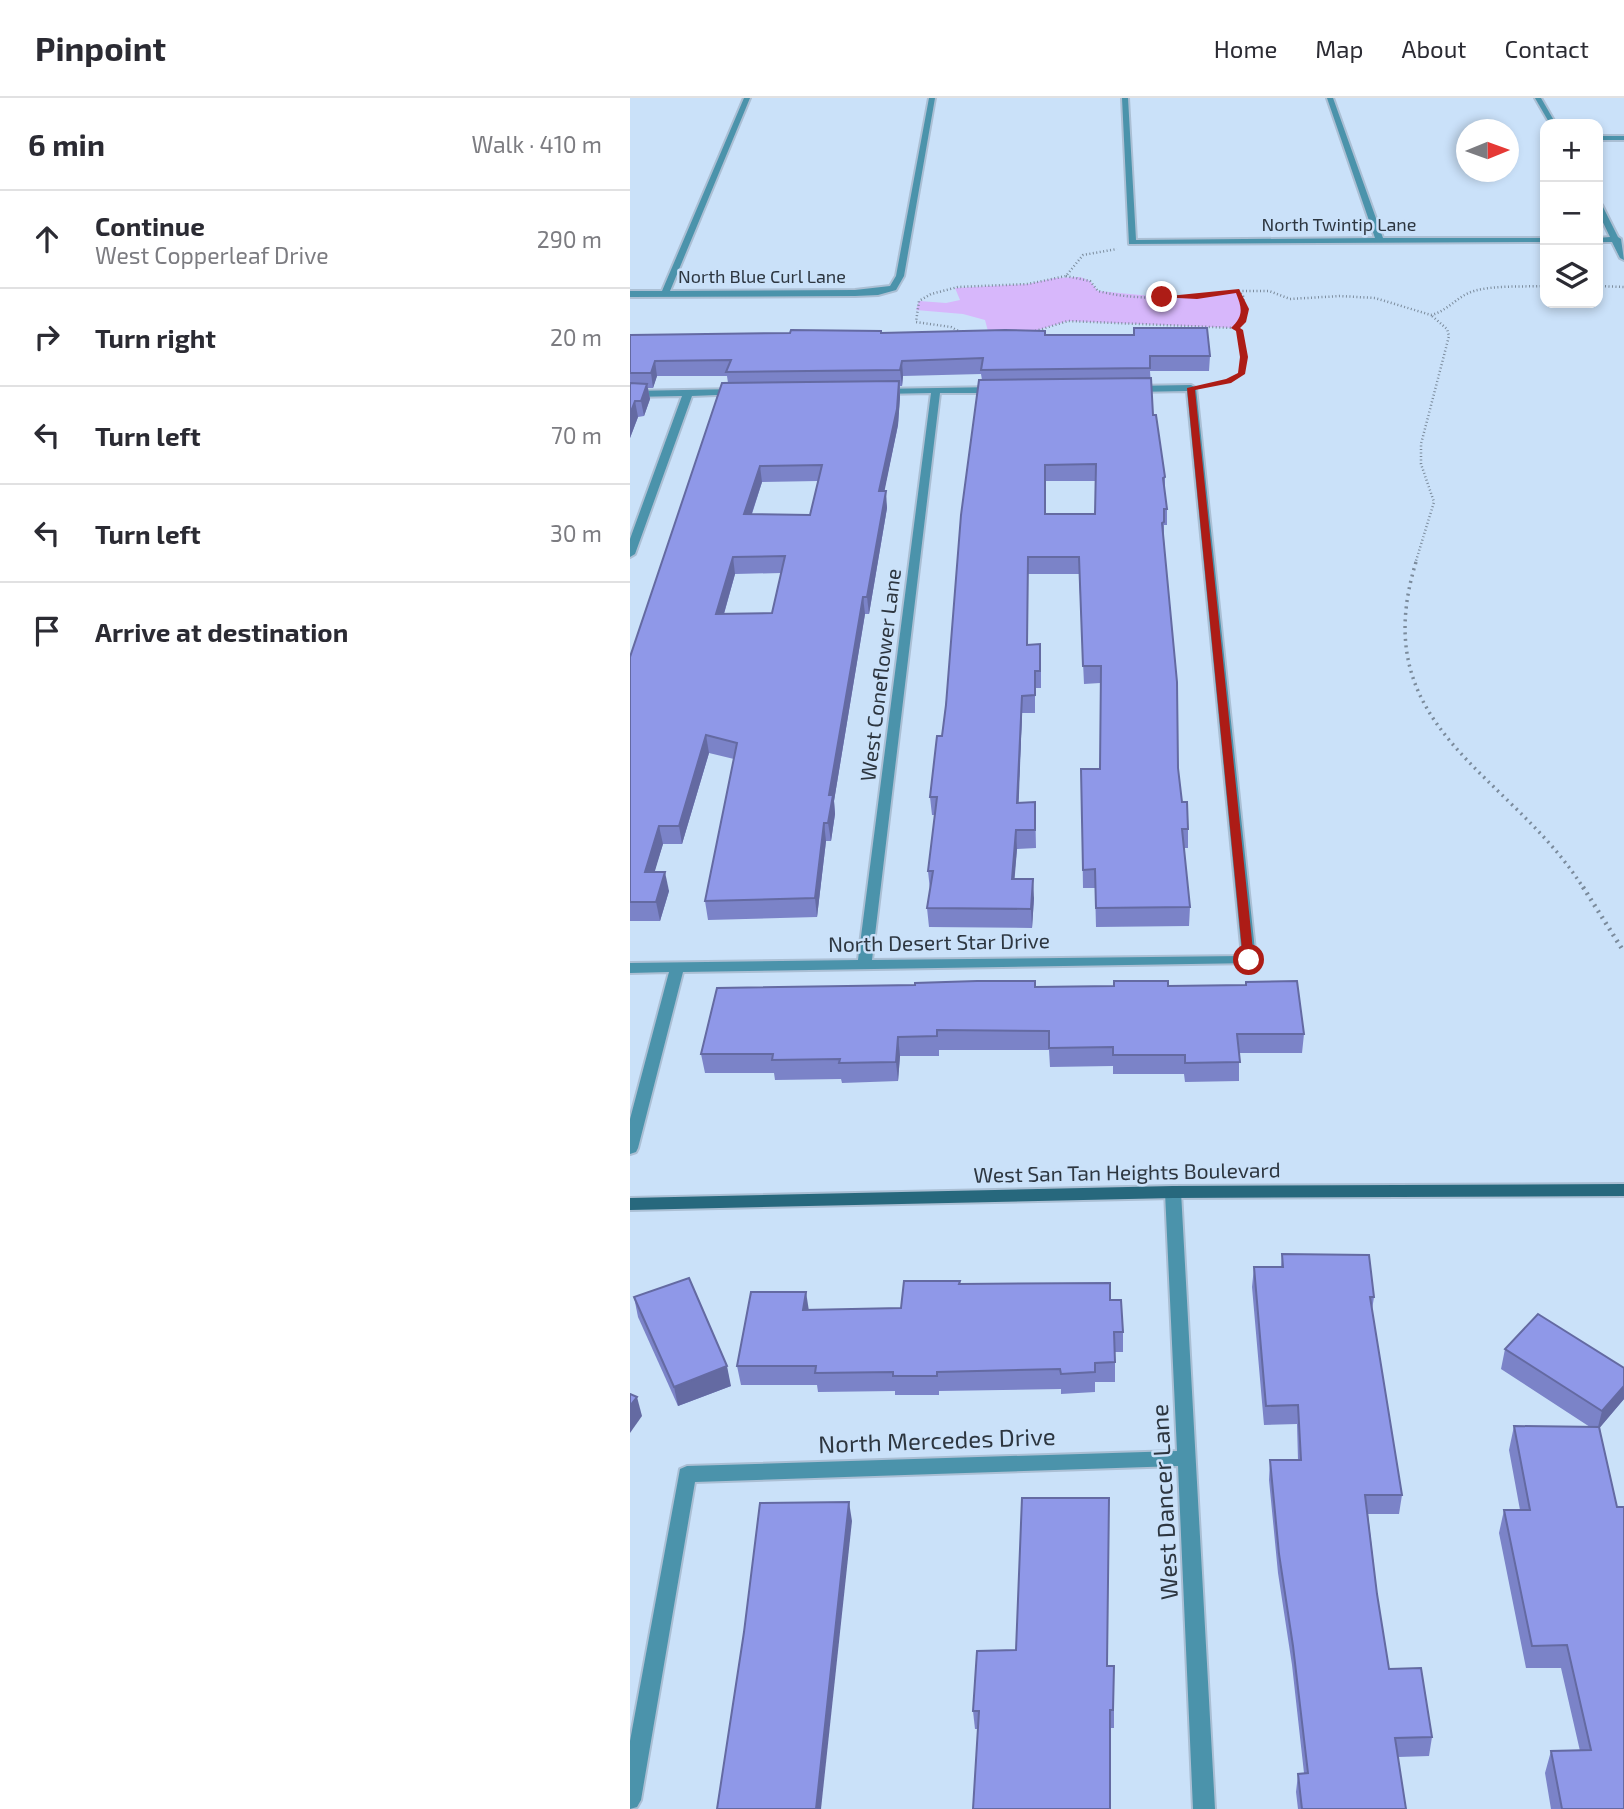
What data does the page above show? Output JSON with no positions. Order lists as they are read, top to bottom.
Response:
{
  "streets": {
    "street": [
      "North Twintip Lane",
      "North Blue Curl Lane",
      "West Coneflower Lane",
      "North Desert Star Drive",
      "West San Tan Heights Boulevard",
      "North Mercedes Drive",
      "West Dancer Lane"
    ]
  },
  "crossings": [
    ["West Coneflower Lane", "North Desert Star Drive"],
    ["West San Tan Heights Boulevard", "West Dancer Lane"],
    ["North Mercedes Drive", "West Dancer Lane"]
  ],
  "north": "right",
  "page": {
    "header": "Pinpoint",
    "nav": [
      "Home",
      "Map",
      "About",
      "Contact"
    ],
    "heading": ["6 min", "Walk · 410 m"],
    "map_buttons": ["+", "−"],
    "list": [
      ["Continue", "West Copperleaf Drive", "290 m"],
      ["Turn right", "20 m"],
      ["Turn left", "70 m"],
      ["Turn left", "30 m"],
      "Arrive at destination"
    ]
  }
}
